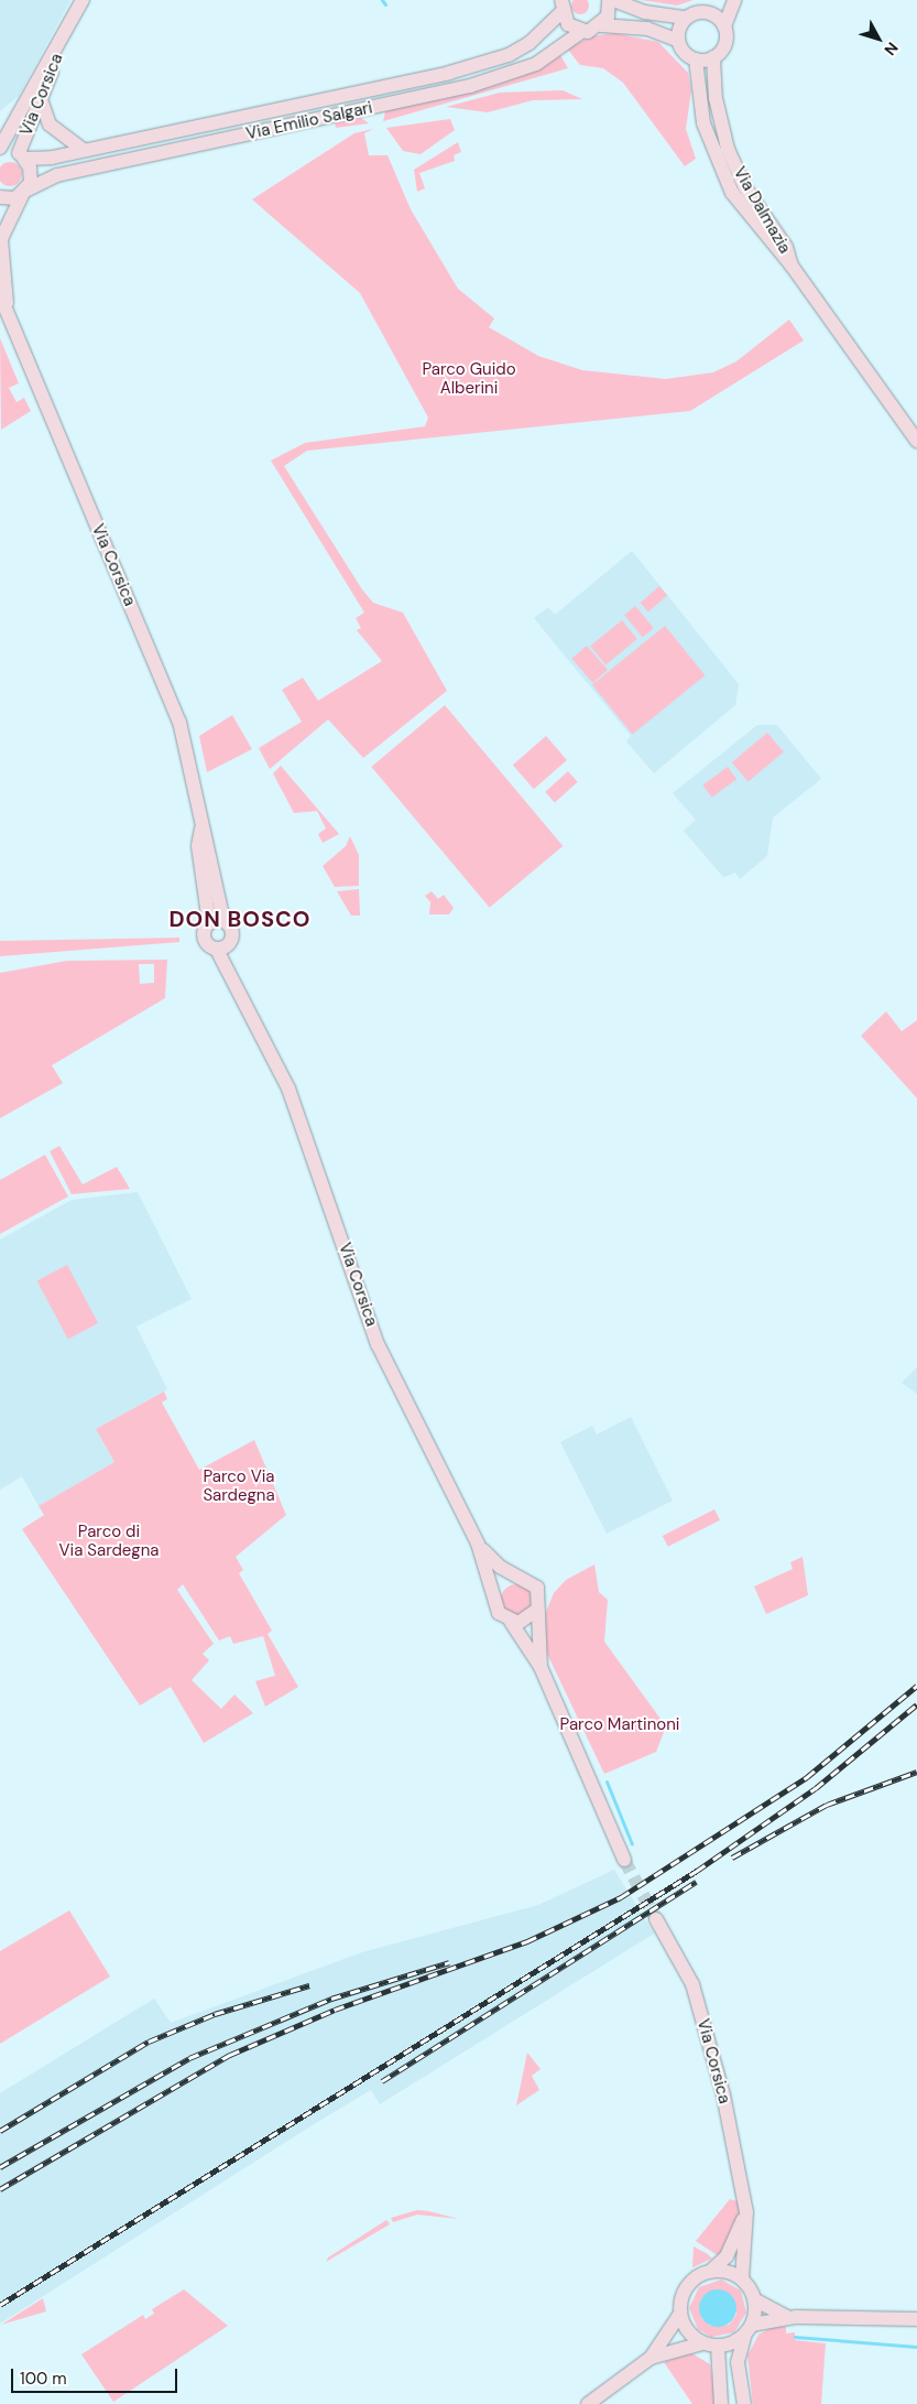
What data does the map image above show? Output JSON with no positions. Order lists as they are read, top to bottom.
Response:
{
  "streets": {
    "main road": ["Via Corsica", "Via Emilio Salgari", "Via Dalmazia"]
  },
  "crossings": [
    ["Via Corsica", "Via Emilio Salgari"]
  ],
  "districts": ["DON BOSCO"],
  "parks": [
    "Parco Guido Alberini",
    "Parco Via Sardegna",
    "Parco di Via Sardegna",
    "Parco Martinoni"
  ],
  "scale_bar": "100 m",
  "north": "bottom right"
}
